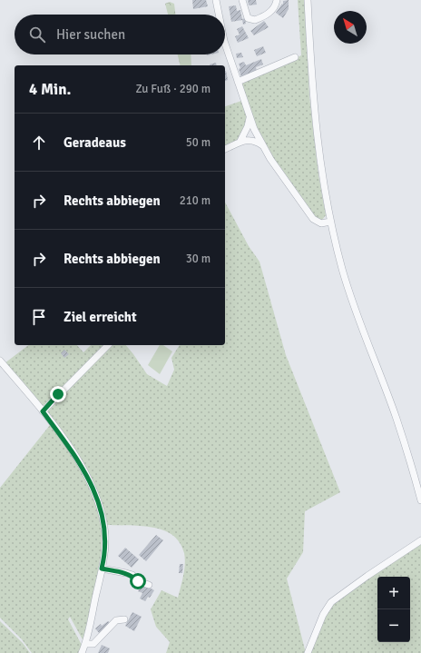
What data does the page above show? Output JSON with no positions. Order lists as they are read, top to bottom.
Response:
{
  "north": "top left",
  "page": {
    "search": "Hier suchen",
    "heading": ["4 Min.", "Zu Fuß · 290 m"],
    "list": [
      ["Geradeaus", "50 m"],
      ["Rechts abbiegen", "210 m"],
      ["Rechts abbiegen", "30 m"],
      "Ziel erreicht"
    ],
    "map_buttons": ["+", "−"]
  }
}
